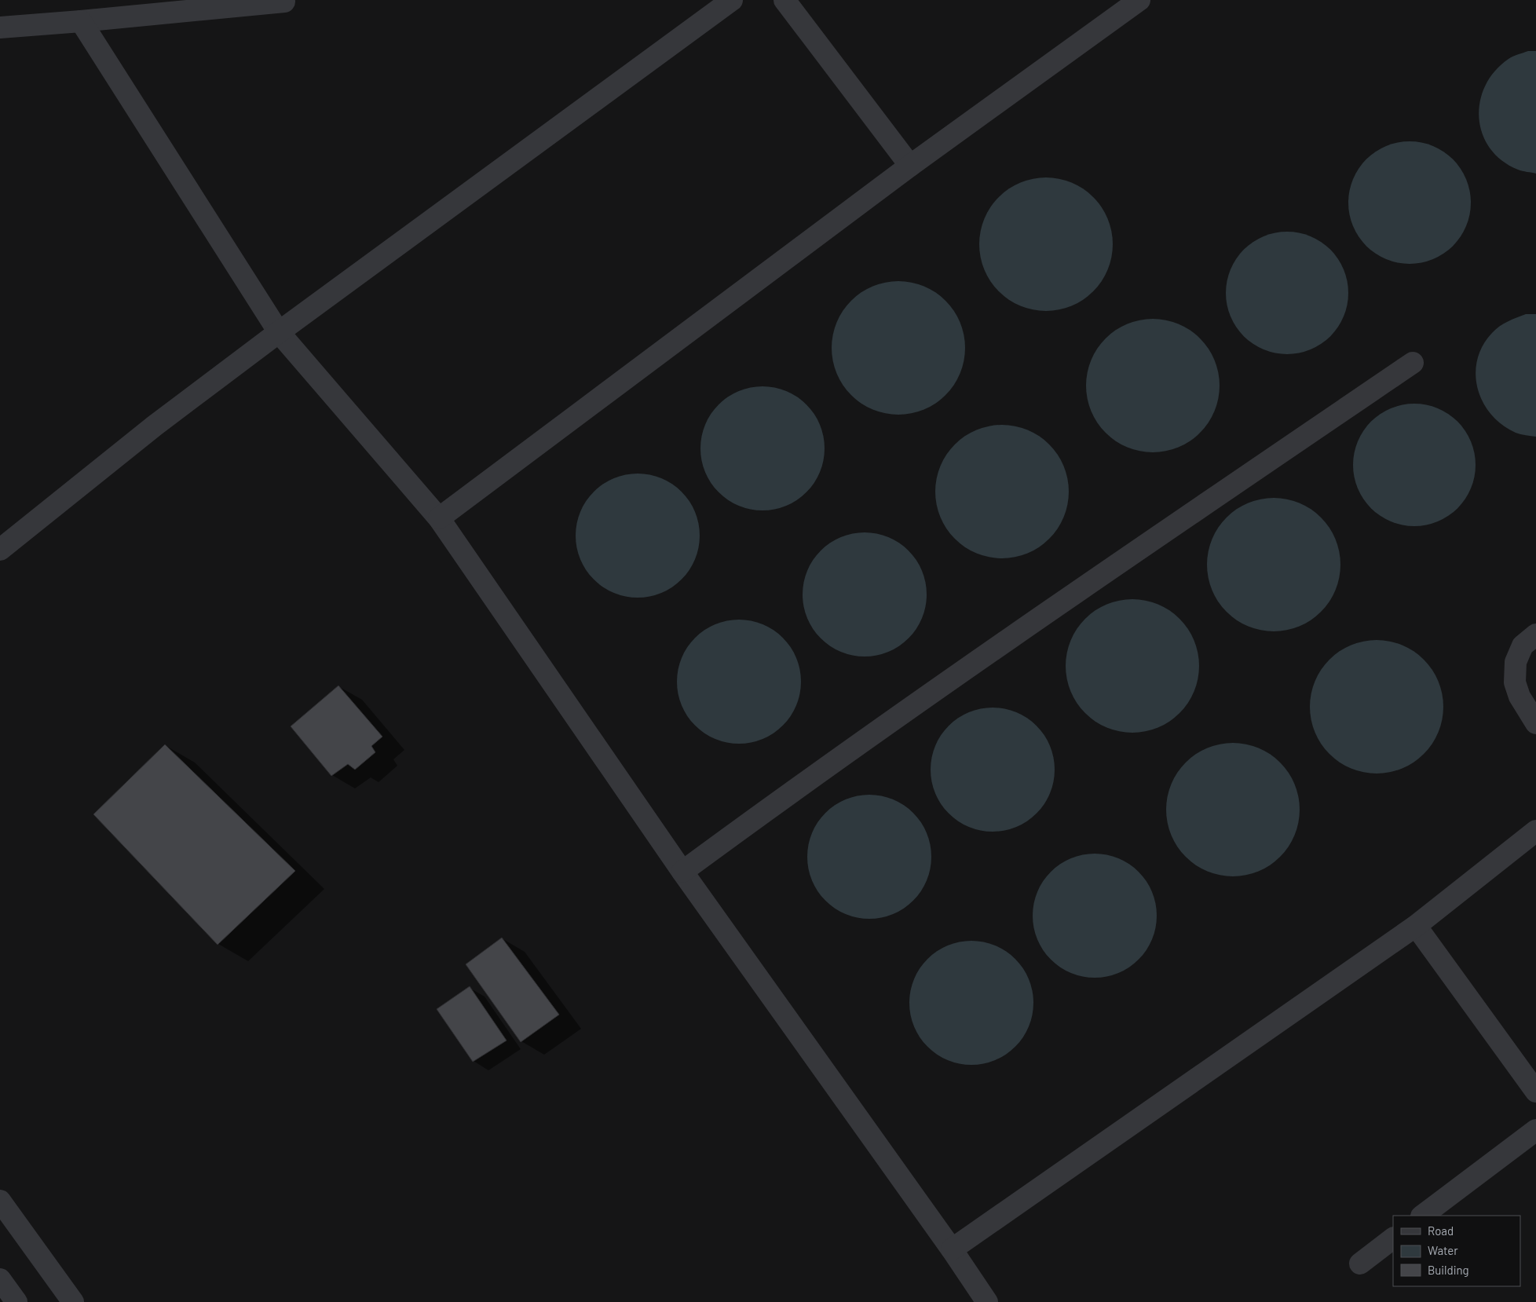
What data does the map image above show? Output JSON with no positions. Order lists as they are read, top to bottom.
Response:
{
  "legend": ["Road", "Water", "Building"]
}
